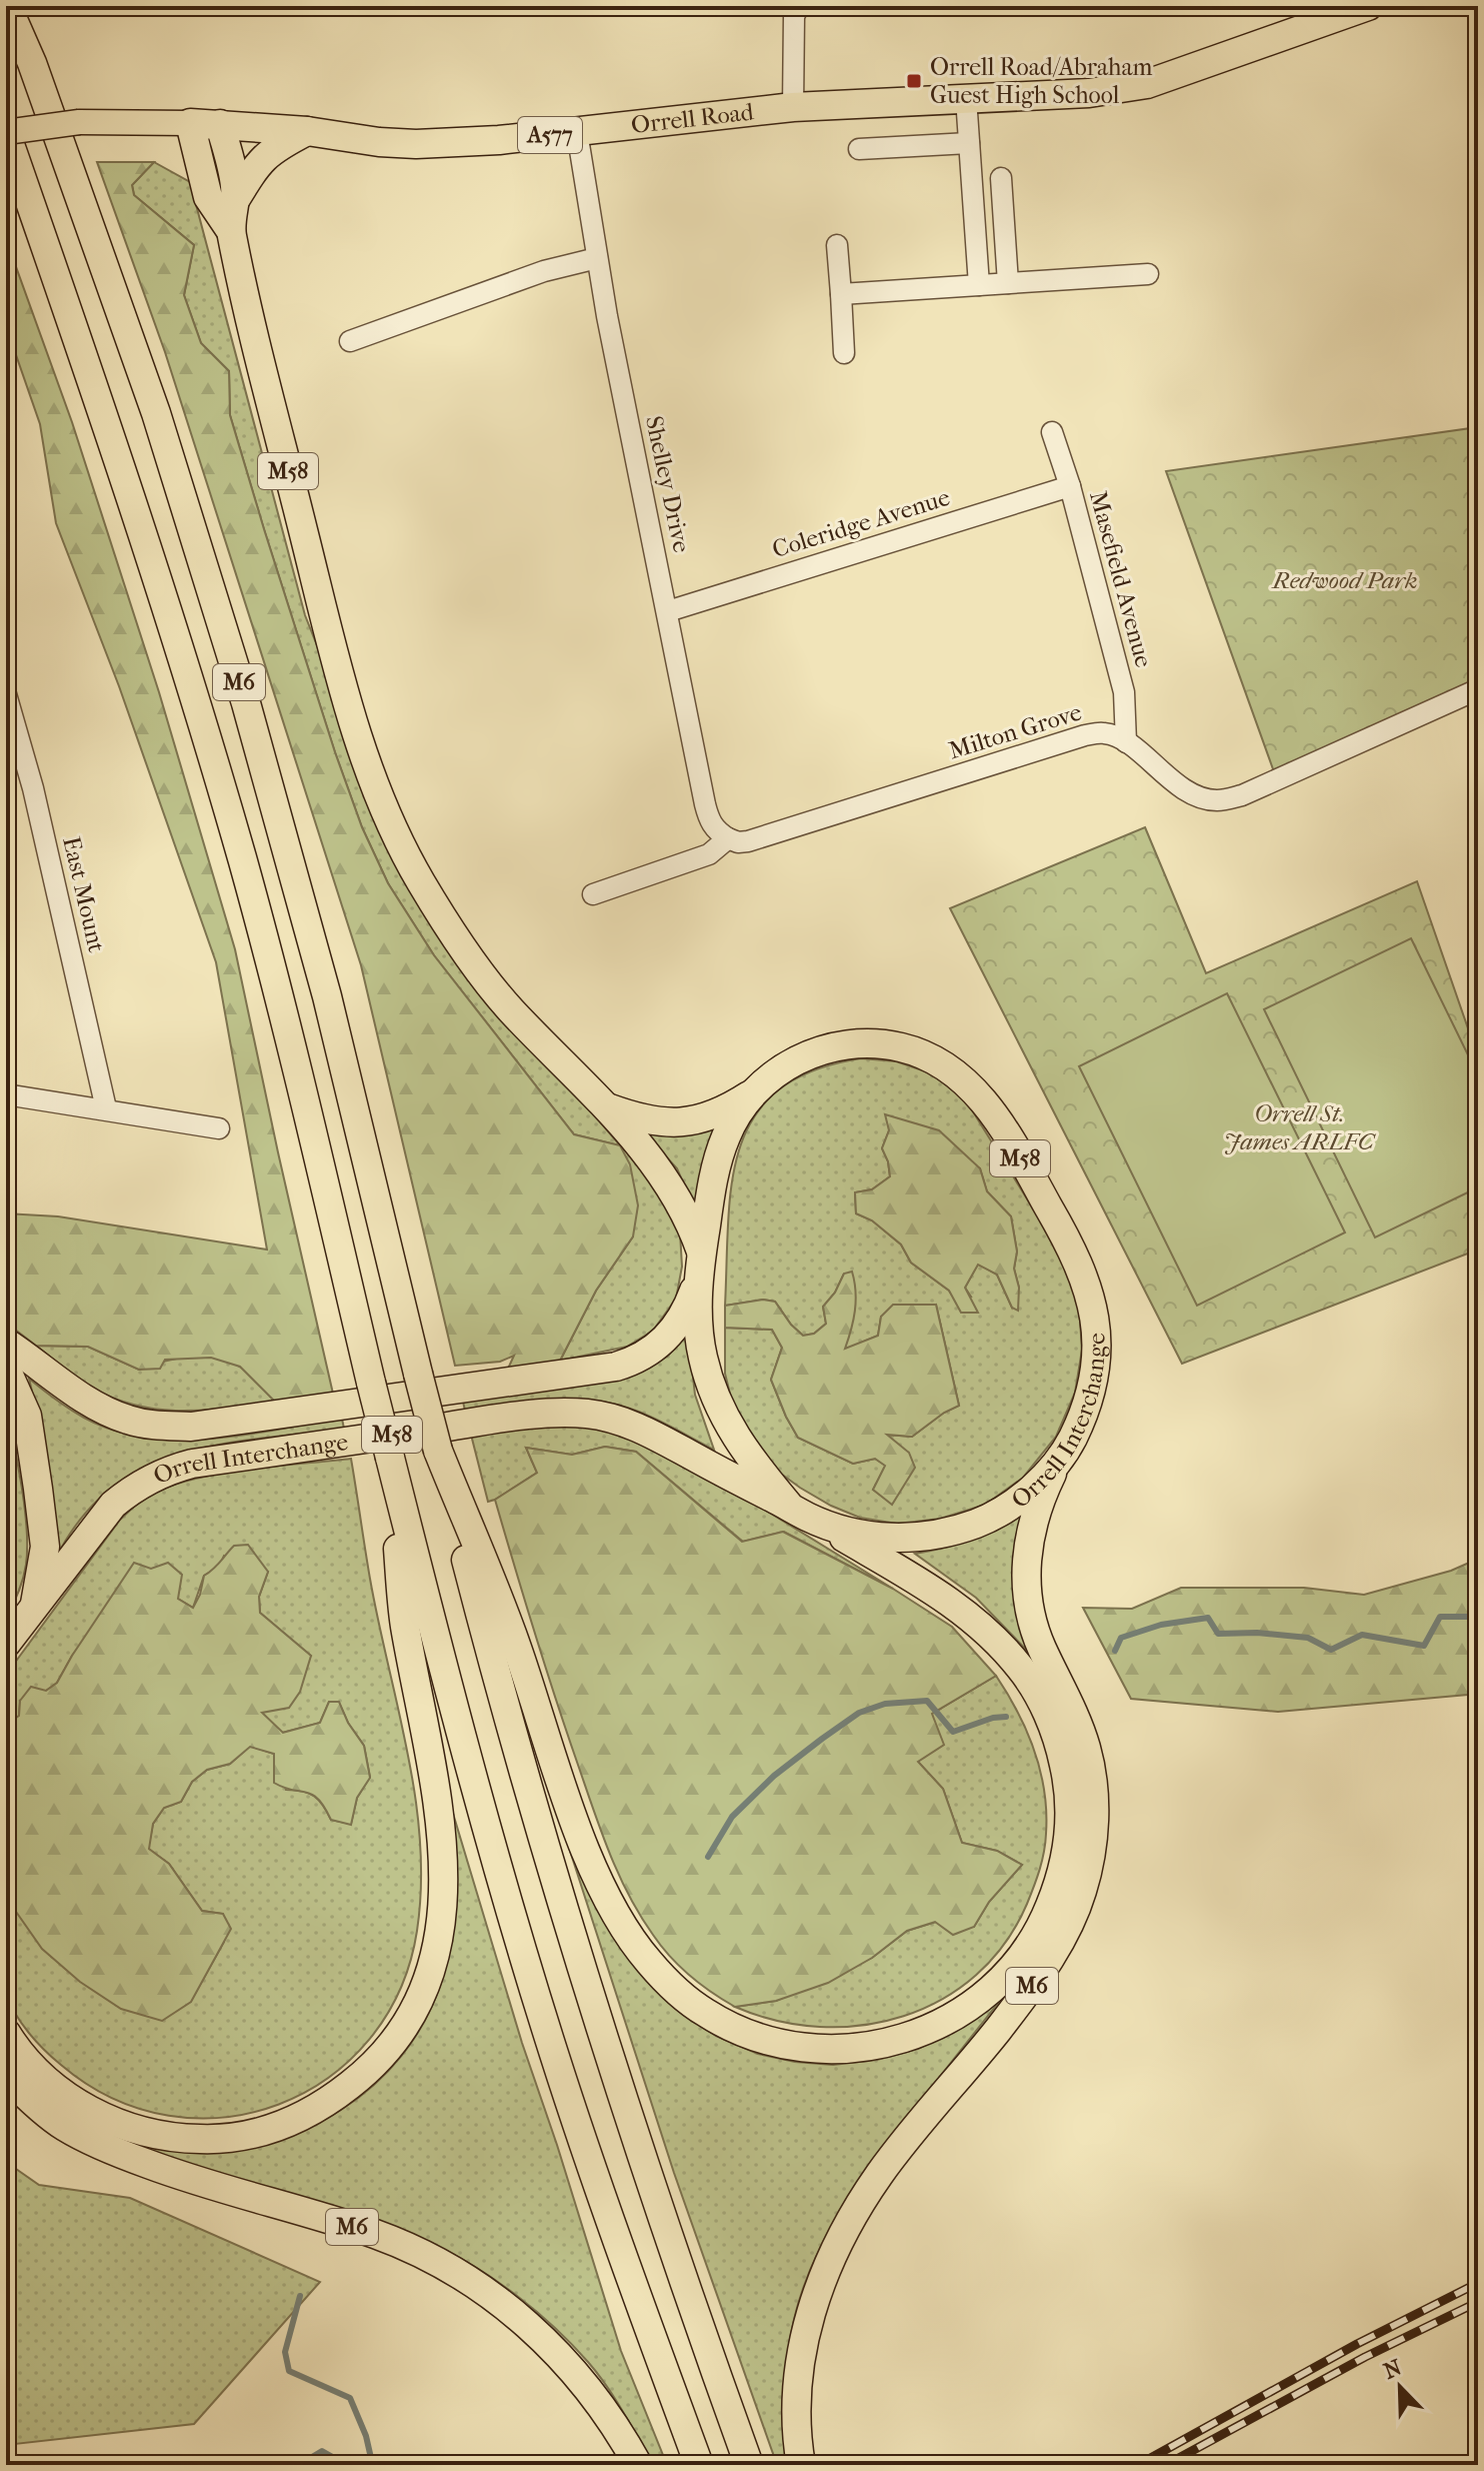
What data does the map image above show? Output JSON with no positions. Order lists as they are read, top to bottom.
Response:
{
  "streets": {
    "highway": [
      "Orrell Road",
      "A577",
      "M58",
      "M6",
      "Orrell Interchange"
    ],
    "street": [
      "Shelley Drive",
      "Coleridge Avenue",
      "Masefield Avenue",
      "Milton Grove",
      "East Mount"
    ]
  },
  "crossings": [
    ["Orrell Road", "M58"],
    ["Orrell Road", "Shelley Drive"],
    ["Orrell Road", "M6"],
    ["M58", "Orrell Interchange"],
    ["Shelley Drive", "Coleridge Avenue"],
    ["Shelley Drive", "Milton Grove"],
    ["Coleridge Avenue", "Masefield Avenue"],
    ["Masefield Avenue", "Milton Grove"],
    ["M6", "Orrell Interchange"]
  ],
  "parks": ["Redwood Park", "Orrell St. James ARLFC"],
  "places": {
    "transit": ["Orrell Road/Abraham Guest High School"]
  },
  "north": "top left"
}
